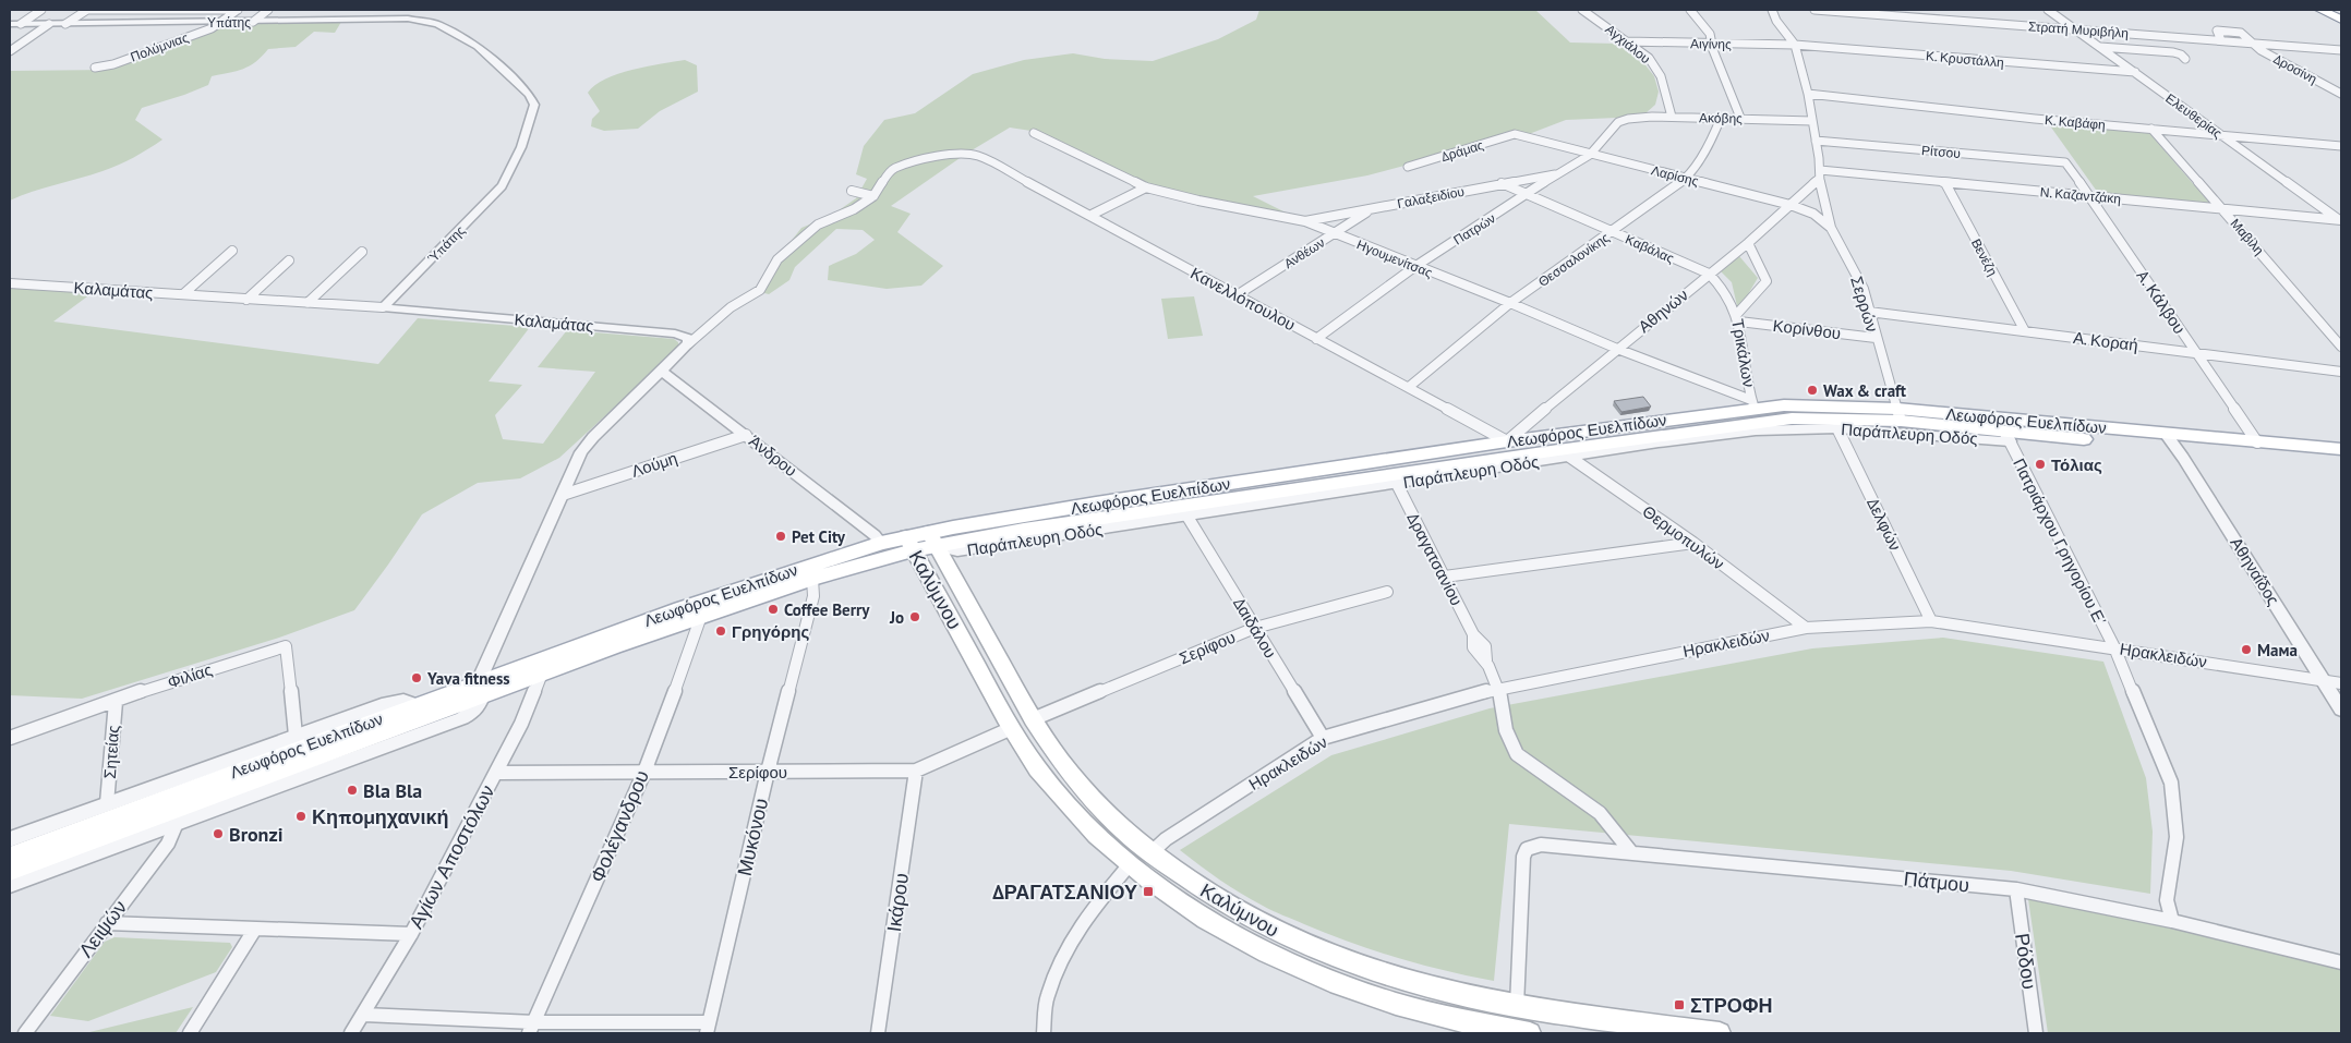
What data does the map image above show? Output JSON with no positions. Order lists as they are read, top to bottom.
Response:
{
  "streets": {
    "main road": ["Λεωφόρος Ευελπίδων", "Καλύμνου"],
    "street": [
      "Υπάτης",
      "Στρατή Μυριβήλη",
      "Αγχιάλου",
      "Αιγίνης",
      "Πολύμνιας",
      "Κ. Κρυστάλλη",
      "Δροσίνη",
      "Ελευθερίας",
      "Ακόβης",
      "Κ. Καβάφη",
      "Δράμας",
      "Ρίτσου",
      "Λαρίσης",
      "Ν. Καζαντζάκη",
      "Γαλαξειδίου",
      "Πατρών",
      "Μαβίλη",
      "Ύπάτης",
      "Καβάλας",
      "Ανθέων",
      "Βενέζη",
      "Ηγουμενίτσας",
      "Θεσσαλονίκης",
      "Καλαμάτας",
      "Κανελλόπουλου",
      "A. Κάλβου",
      "Σερρών",
      "Αθηνών",
      "Κορίνθου",
      "Α. Κοραή",
      "Τρικάλων",
      "Παράπλευρη Οδός",
      "Άνδρου",
      "Λούμη",
      "Δελφών",
      "Θερμοπυλών",
      "Πατριάρχου Γρηγορίου Ε'",
      "Δραγατσανίου",
      "Αθηναΐδος",
      "Δαιδάλου",
      "Ηρακλειδών",
      "Σερίφου",
      "Φιλίας",
      "Σητείας",
      "Φολέγανδρου",
      "Μυκόνου",
      "Αγίων Αποστόλων",
      "Πάτμου",
      "Ικάρου",
      "Λειψών",
      "Ρόδου"
    ]
  },
  "crossings": [
    ["Υπάτης", "Πολύμνιας"],
    ["Υπάτης", "Ύπάτης"],
    ["Στρατή Μυριβήλη", "Δροσίνη"],
    ["Στρατή Μυριβήλη", "Ελευθερίας"],
    ["Αγχιάλου", "Αιγίνης"],
    ["Αγχιάλου", "Ακόβης"],
    ["Αιγίνης", "Κ. Κρυστάλλη"],
    ["Κ. Κρυστάλλη", "Ελευθερίας"],
    ["Ελευθερίας", "Κ. Καβάφη"],
    ["Ελευθερίας", "Ν. Καζαντζάκη"],
    ["Ακόβης", "Πατρών"],
    ["Ακόβης", "Θεσσαλονίκης"],
    ["Κ. Καβάφη", "Μαβίλη"],
    ["Δράμας", "Λαρίσης"],
    ["Ρίτσου", "A. Κάλβου"],
    ["Ρίτσου", "Σερρών"],
    ["Λαρίσης", "Πατρών"],
    ["Λαρίσης", "Θεσσαλονίκης"],
    ["Λαρίσης", "Σερρών"],
    ["Λαρίσης", "Αθηνών"],
    ["Ν. Καζαντζάκη", "Μαβίλη"],
    ["Ν. Καζαντζάκη", "Βενέζη"],
    ["Ν. Καζαντζάκη", "A. Κάλβου"],
    ["Ν. Καζαντζάκη", "Σερρών"],
    ["Ν. Καζαντζάκη", "Αθηνών"],
    ["Γαλαξειδίου", "Πατρών"],
    ["Γαλαξειδίου", "Καβάλας"],
    ["Γαλαξειδίου", "Ανθέων"],
    ["Γαλαξειδίου", "Ηγουμενίτσας"],
    ["Πατρών", "Καβάλας"],
    ["Πατρών", "Ηγουμενίτσας"],
    ["Πατρών", "Κανελλόπουλου"],
    ["Ύπάτης", "Καλαμάτας"],
    ["Καβάλας", "Θεσσαλονίκης"],
    ["Καβάλας", "Αθηνών"],
    ["Καβάλας", "Τρικάλων"],
    ["Ανθέων", "Ηγουμενίτσας"],
    ["Ανθέων", "Κανελλόπουλου"],
    ["Βενέζη", "Α. Κοραή"],
    ["Ηγουμενίτσας", "Θεσσαλονίκης"],
    ["Ηγουμενίτσας", "Αθηνών"],
    ["Ηγουμενίτσας", "Τρικάλων"],
    ["Ηγουμενίτσας", "Λεωφόρος Ευελπίδων"],
    ["Θεσσαλονίκης", "Κανελλόπουλου"],
    ["Κανελλόπουλου", "Αθηνών"],
    ["Κανελλόπουλου", "Λεωφόρος Ευελπίδων"],
    ["A. Κάλβου", "Α. Κοραή"],
    ["A. Κάλβου", "Λεωφόρος Ευελπίδων"],
    ["Σερρών", "Αθηνών"],
    ["Σερρών", "Κορίνθου"],
    ["Σερρών", "Α. Κοραή"],
    ["Σερρών", "Λεωφόρος Ευελπίδων"],
    ["Αθηνών", "Τρικάλων"],
    ["Αθηνών", "Λεωφόρος Ευελπίδων"],
    ["Κορίνθου", "Τρικάλων"],
    ["Τρικάλων", "Λεωφόρος Ευελπίδων"],
    ["Λεωφόρος Ευελπίδων", "Παράπλευρη Οδός"],
    ["Λεωφόρος Ευελπίδων", "Άνδρου"],
    ["Λεωφόρος Ευελπίδων", "Θερμοπυλών"],
    ["Λεωφόρος Ευελπίδων", "Πατριάρχου Γρηγορίου Ε'"],
    ["Λεωφόρος Ευελπίδων", "Αθηναΐδος"],
    ["Λεωφόρος Ευελπίδων", "Καλύμνου"],
    ["Λεωφόρος Ευελπίδων", "Φολέγανδρου"],
    ["Λεωφόρος Ευελπίδων", "Μυκόνου"],
    ["Λεωφόρος Ευελπίδων", "Αγίων Αποστόλων"],
    ["Παράπλευρη Οδός", "Δελφών"],
    ["Παράπλευρη Οδός", "Θερμοπυλών"],
    ["Παράπλευρη Οδός", "Πατριάρχου Γρηγορίου Ε'"],
    ["Παράπλευρη Οδός", "Δραγατσανίου"],
    ["Παράπλευρη Οδός", "Καλύμνου"],
    ["Παράπλευρη Οδός", "Δαιδάλου"],
    ["Άνδρου", "Λούμη"],
    ["Δελφών", "Ηρακλειδών"],
    ["Θερμοπυλών", "Ηρακλειδών"],
    ["Πατριάρχου Γρηγορίου Ε'", "Ηρακλειδών"],
    ["Πατριάρχου Γρηγορίου Ε'", "Πάτμου"],
    ["Δραγατσανίου", "Ηρακλειδών"],
    ["Δραγατσανίου", "Πάτμου"],
    ["Αθηναΐδος", "Ηρακλειδών"],
    ["Καλύμνου", "Ηρακλειδών"],
    ["Καλύμνου", "Σερίφου"],
    ["Καλύμνου", "Πάτμου"],
    ["Δαιδάλου", "Ηρακλειδών"],
    ["Δαιδάλου", "Σερίφου"],
    ["Σερίφου", "Φολέγανδρου"],
    ["Σερίφου", "Μυκόνου"],
    ["Σερίφου", "Αγίων Αποστόλων"],
    ["Σερίφου", "Ικάρου"],
    ["Φιλίας", "Σητείας"],
    ["Πάτμου", "Ρόδου"]
  ],
  "places": {
    "other": [
      "Wax & craft",
      "Τόλιας",
      "Pet City",
      "Coffee Berry",
      "Jo",
      "Γρηγόρης",
      "Мама",
      "Yava fitness",
      "Bla Bla",
      "Κηπομηχανική",
      "Bronzi"
    ],
    "transit": ["ΔΡΑΓΑΤΣΑΝΙΟΥ", "ΣΤΡΟΦΗ"]
  }
}
